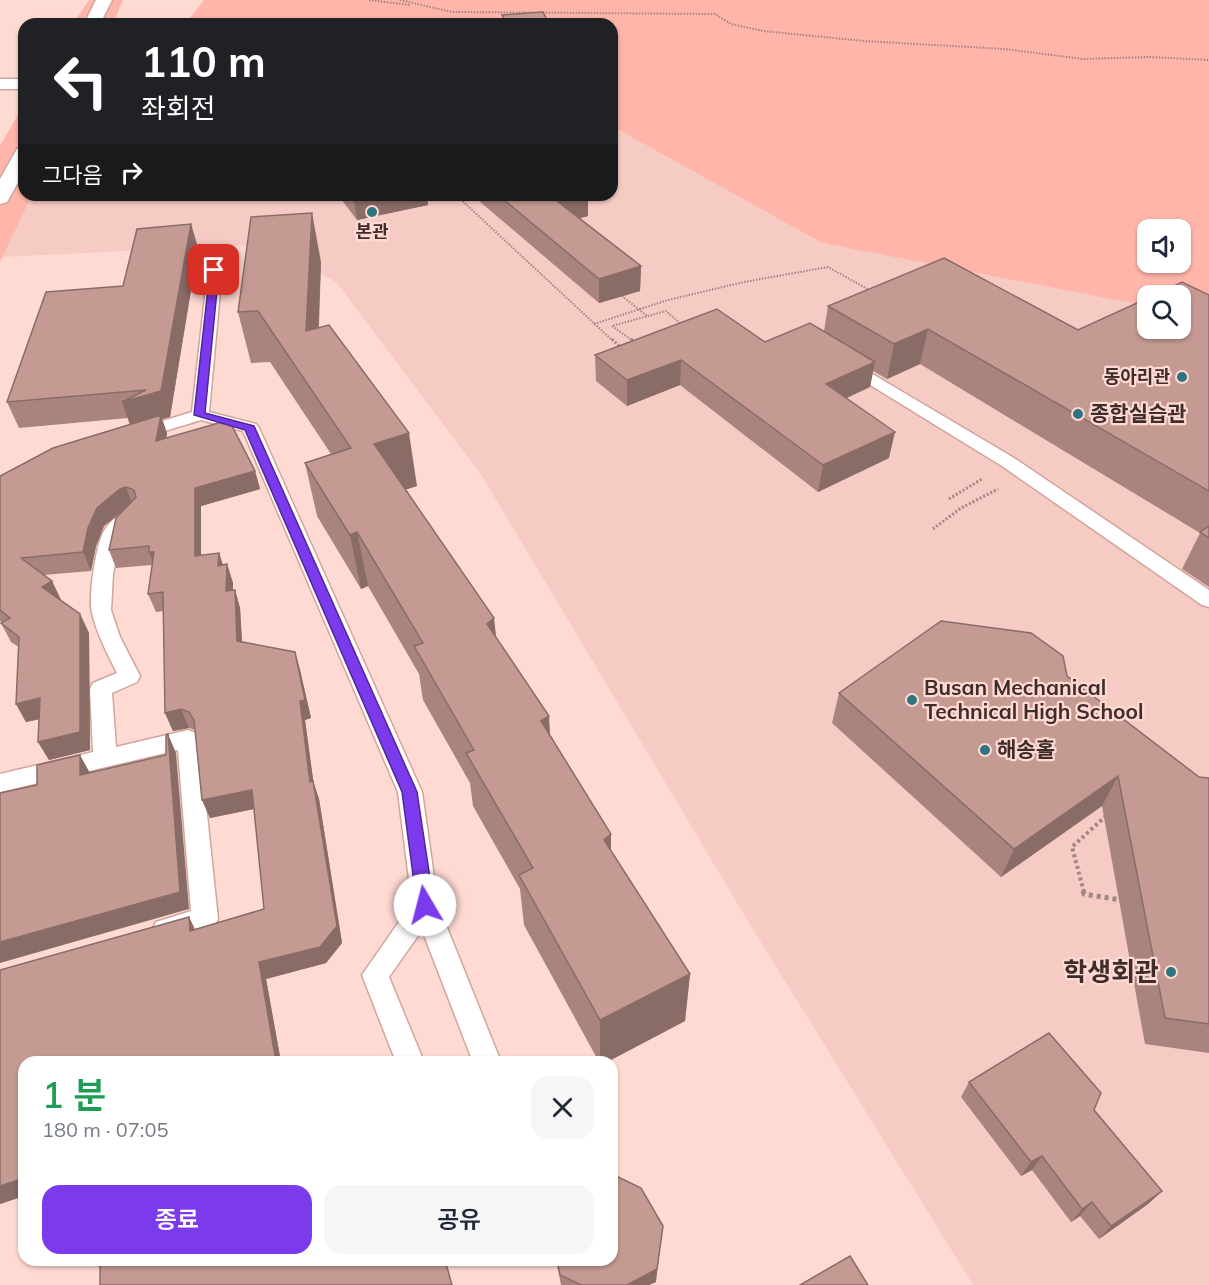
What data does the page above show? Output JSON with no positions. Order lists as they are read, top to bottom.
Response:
{
  "places": [
    "본관",
    "동아리관",
    "종합실습관",
    "Busan Mechanical Technical High School",
    "해송홀",
    "학생회관"
  ],
  "page": {
    "turn": ["110 m", "좌회전"],
    "then": "그다음",
    "heading": ["1 분", "180 m · 07:05"],
    "buttons": ["종료", "공유"]
  }
}
